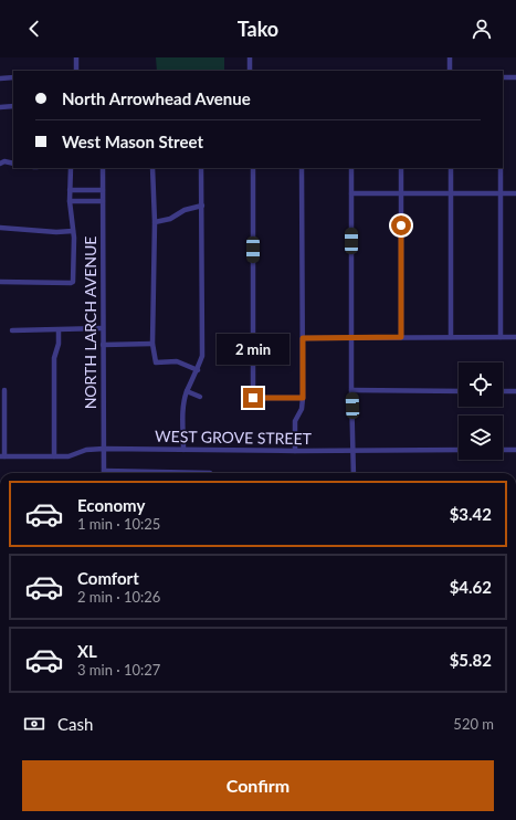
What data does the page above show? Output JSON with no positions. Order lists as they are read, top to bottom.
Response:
{
  "streets": {
    "street": ["NORTH LARCH AVENUE", "WEST GROVE STREET"]
  },
  "crossings": [
    ["NORTH LARCH AVENUE", "WEST GROVE STREET"]
  ],
  "page": {
    "header": "Tako",
    "banner": ["North Arrowhead Avenue", "West Mason Street"],
    "bubble": "2 min",
    "list": [
      {
        "name": "Economy",
        "note": "1 min · 10:25",
        "value": "$3.42"
      },
      {
        "name": "Comfort",
        "note": "2 min · 10:26",
        "value": "$4.62"
      },
      {
        "name": "XL",
        "note": "3 min · 10:27",
        "value": "$5.82"
      }
    ],
    "pay": ["Cash", "520 m"],
    "buttons": "Confirm"
  }
}
